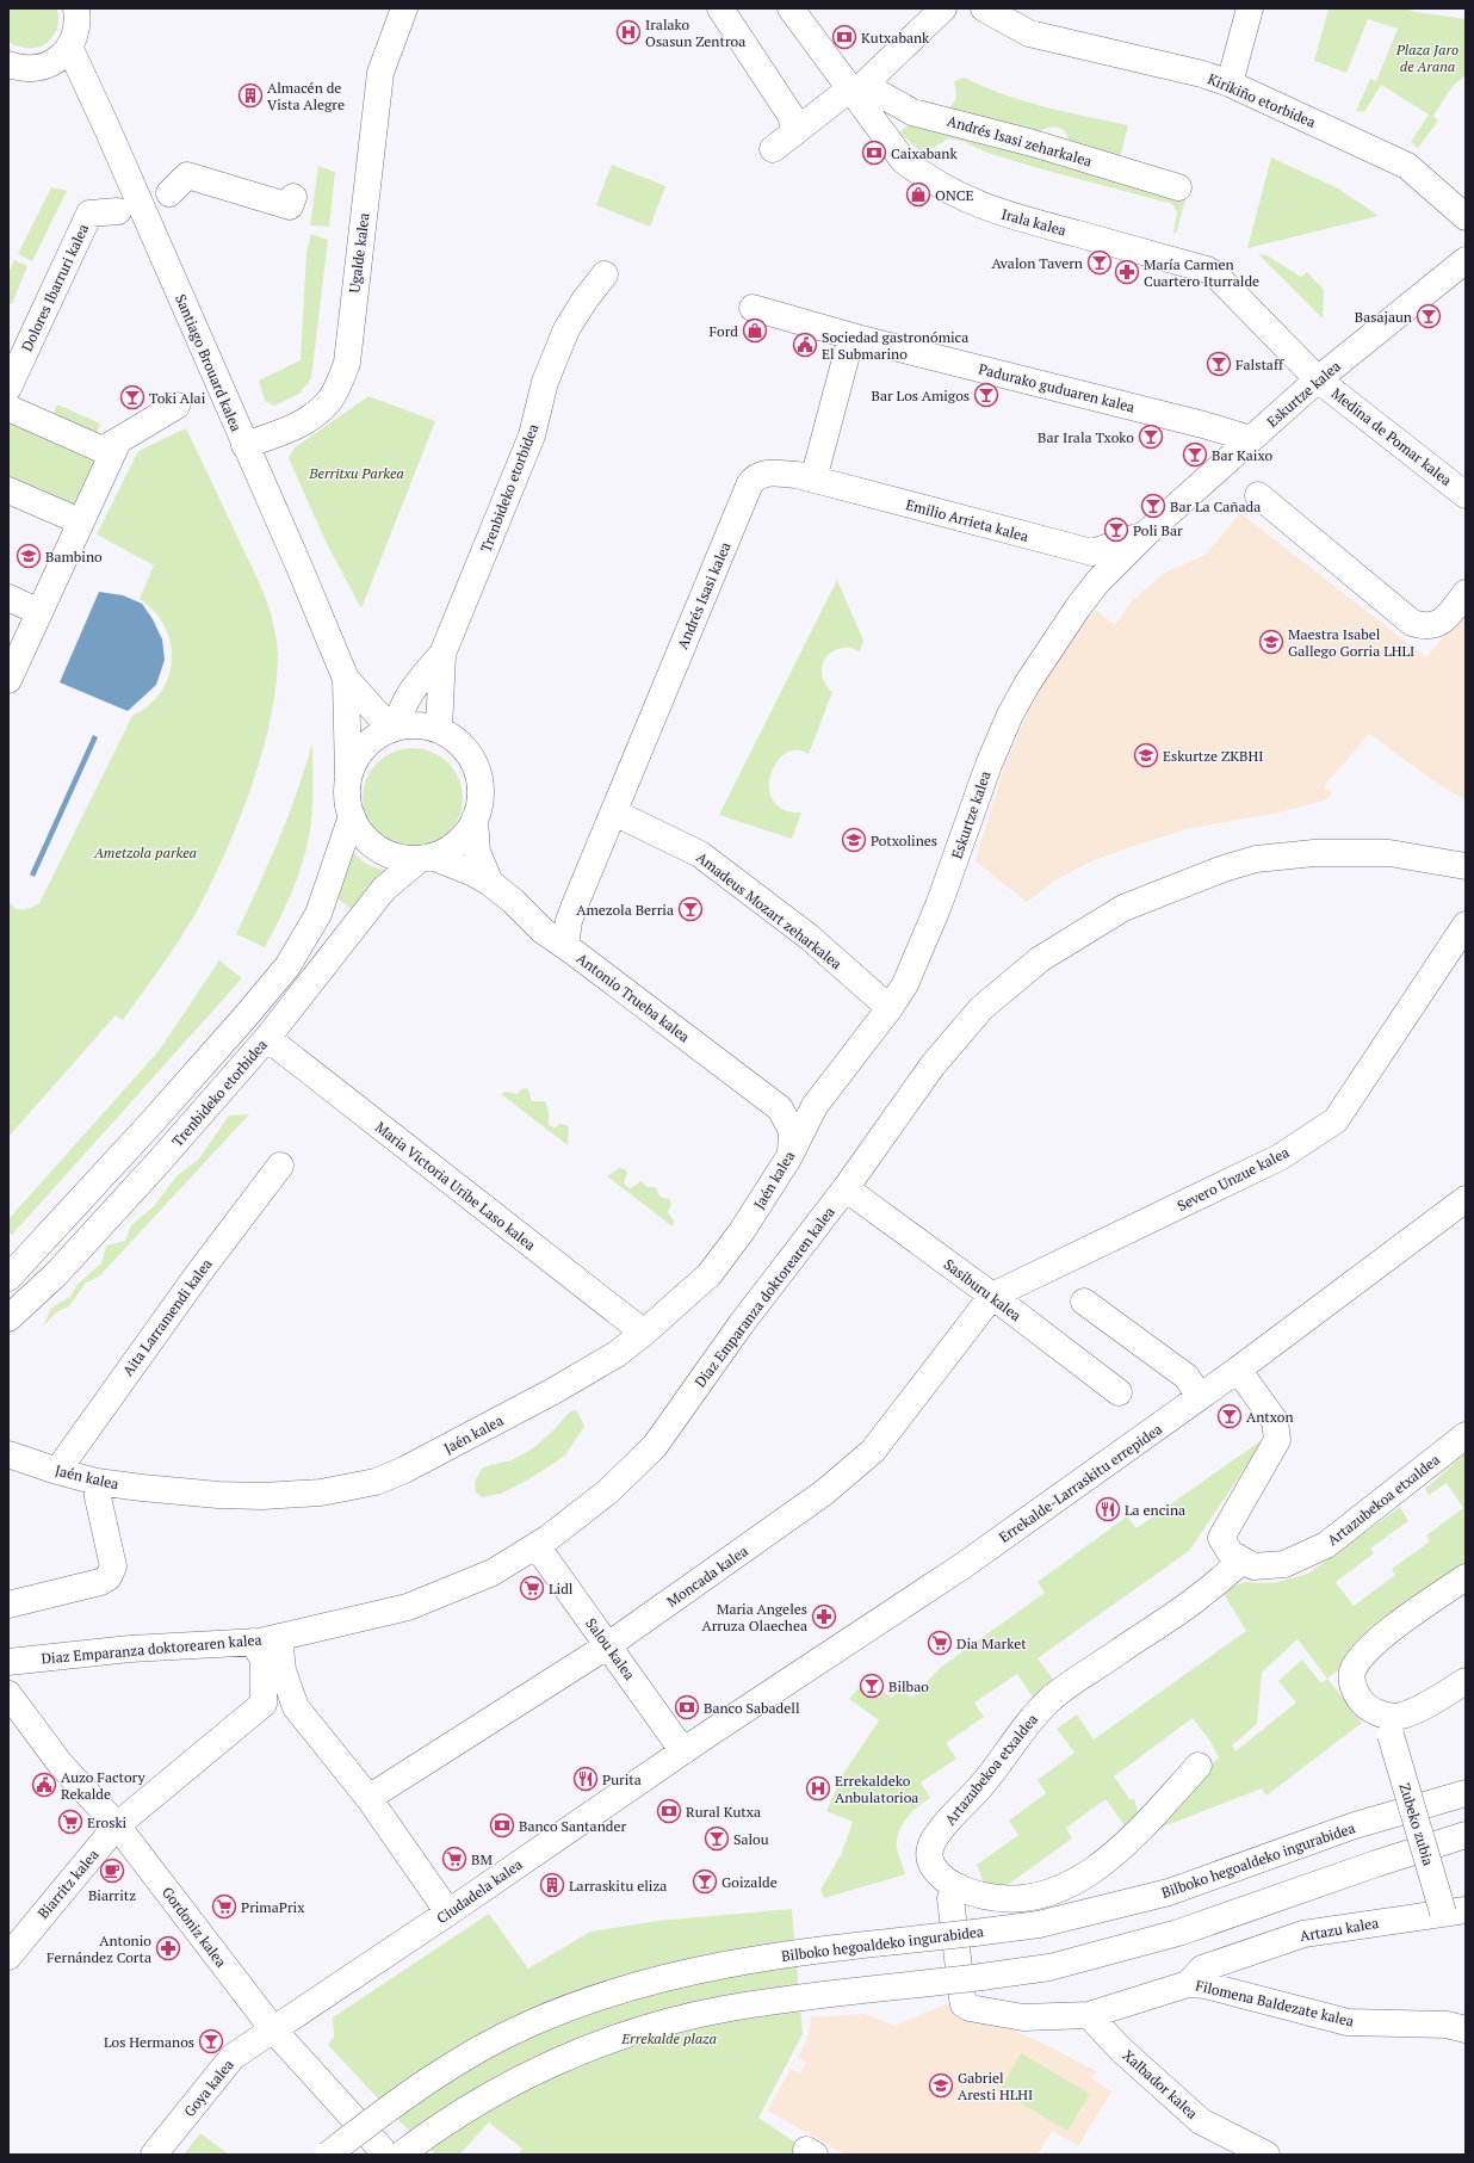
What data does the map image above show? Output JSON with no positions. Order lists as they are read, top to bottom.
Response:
{
  "streets": {
    "main road": [
      "Kirikiño etorbidea",
      "Andrés Isasi zeharkalea",
      "Irala kalea",
      "Ugalde kalea",
      "Dolores Ibarruri kalea",
      "Santiago Brouard kalea",
      "Padurako guduaren kalea",
      "Eskurtze kalea",
      "Medina de Pomar kalea",
      "Trenbideko etorbidea",
      "Emilio Arrieta kalea",
      "Andrés Isasi kalea",
      "Amadeus Mozart zeharkalea",
      "Antonio Trueba kalea",
      "Severo Unzue kalea",
      "Jaén kalea",
      "Maria Victoria Uribe Laso kalea",
      "Sasiburu kalea",
      "Diaz Emparanza doktorearen kalea",
      "Aita Larramendi kalea",
      "Errekalde-Larraskitu errepidea",
      "Artazubekoa etxaldea",
      "Moncada kalea",
      "Salou kalea",
      "Zubeko zubia",
      "Bilboko hegoaldeko ingurabidea",
      "Biarritz kalea",
      "Ciudadela kalea",
      "Gordoniz kalea",
      "Artazu kalea",
      "Filomena Baldezate kalea",
      "Xalbador kalea",
      "Goya kalea"
    ]
  },
  "crossings": [
    ["Andrés Isasi zeharkalea", "Irala kalea"],
    ["Irala kalea", "Eskurtze kalea"],
    ["Irala kalea", "Medina de Pomar kalea"],
    ["Ugalde kalea", "Santiago Brouard kalea"],
    ["Santiago Brouard kalea", "Trenbideko etorbidea"],
    ["Santiago Brouard kalea", "Antonio Trueba kalea"],
    ["Padurako guduaren kalea", "Eskurtze kalea"],
    ["Eskurtze kalea", "Medina de Pomar kalea"],
    ["Eskurtze kalea", "Emilio Arrieta kalea"],
    ["Eskurtze kalea", "Amadeus Mozart zeharkalea"],
    ["Eskurtze kalea", "Jaén kalea"],
    ["Trenbideko etorbidea", "Antonio Trueba kalea"],
    ["Trenbideko etorbidea", "Maria Victoria Uribe Laso kalea"],
    ["Emilio Arrieta kalea", "Andrés Isasi kalea"],
    ["Andrés Isasi kalea", "Amadeus Mozart zeharkalea"],
    ["Andrés Isasi kalea", "Antonio Trueba kalea"],
    ["Antonio Trueba kalea", "Jaén kalea"],
    ["Severo Unzue kalea", "Sasiburu kalea"],
    ["Severo Unzue kalea", "Moncada kalea"],
    ["Jaén kalea", "Maria Victoria Uribe Laso kalea"],
    ["Jaén kalea", "Aita Larramendi kalea"],
    ["Sasiburu kalea", "Diaz Emparanza doktorearen kalea"],
    ["Sasiburu kalea", "Moncada kalea"],
    ["Diaz Emparanza doktorearen kalea", "Salou kalea"],
    ["Errekalde-Larraskitu errepidea", "Artazubekoa etxaldea"],
    ["Errekalde-Larraskitu errepidea", "Salou kalea"],
    ["Errekalde-Larraskitu errepidea", "Ciudadela kalea"],
    ["Artazubekoa etxaldea", "Filomena Baldezate kalea"],
    ["Moncada kalea", "Salou kalea"],
    ["Salou kalea", "Ciudadela kalea"],
    ["Zubeko zubia", "Artazu kalea"],
    ["Biarritz kalea", "Gordoniz kalea"],
    ["Ciudadela kalea", "Gordoniz kalea"],
    ["Ciudadela kalea", "Goya kalea"],
    ["Gordoniz kalea", "Goya kalea"],
    ["Artazu kalea", "Filomena Baldezate kalea"],
    ["Filomena Baldezate kalea", "Xalbador kalea"]
  ],
  "parks": [
    "Plaza Jaro de Arana",
    "Berritxu Parkea",
    "Ametzola parkea",
    "Errekalde plaza"
  ],
  "places": {
    "hospital": ["Iralako Osasun Zentroa", "Errekaldeko Anbulatorioa"],
    "bank": [
      "Kutxabank",
      "Caixabank",
      "Banco Sabadell",
      "Rural Kutxa",
      "Banco Santander"
    ],
    "building": ["Almacén de Vista Alegre", "Larraskitu eliza"],
    "shop": ["ONCE", "Ford"],
    "bar": [
      "Avalon Tavern",
      "Basajaun",
      "Falstaff",
      "Bar Los Amigos",
      "Toki Alai",
      "Bar Irala Txoko",
      "Bar Kaixo",
      "Bar La Cañada",
      "Poli Bar",
      "Amezola Berria",
      "Antxon",
      "Bilbao",
      "Salou",
      "Goizalde",
      "Los Hermanos"
    ],
    "pharmacy": ["María Carmen Cuartero Iturralde", "Maria Angeles Arruza Olaechea", "Antonio Fernández Corta"],
    "public building": ["Sociedad gastronómica El Submarino", "Auzo Factory Rekalde"],
    "school or university": [
      "Bambino",
      "Maestra Isabel Gallego Gorria LHLI",
      "Eskurtze ZKBHI",
      "Potxolines",
      "Gabriel Aresti HLHI"
    ],
    "restaurant": ["La encina", "Purita"],
    "supermarket": [
      "Lidl",
      "Dia Market",
      "Eroski",
      "BM",
      "PrimaPrix"
    ],
    "cafe": ["Biarritz"]
  }
}
